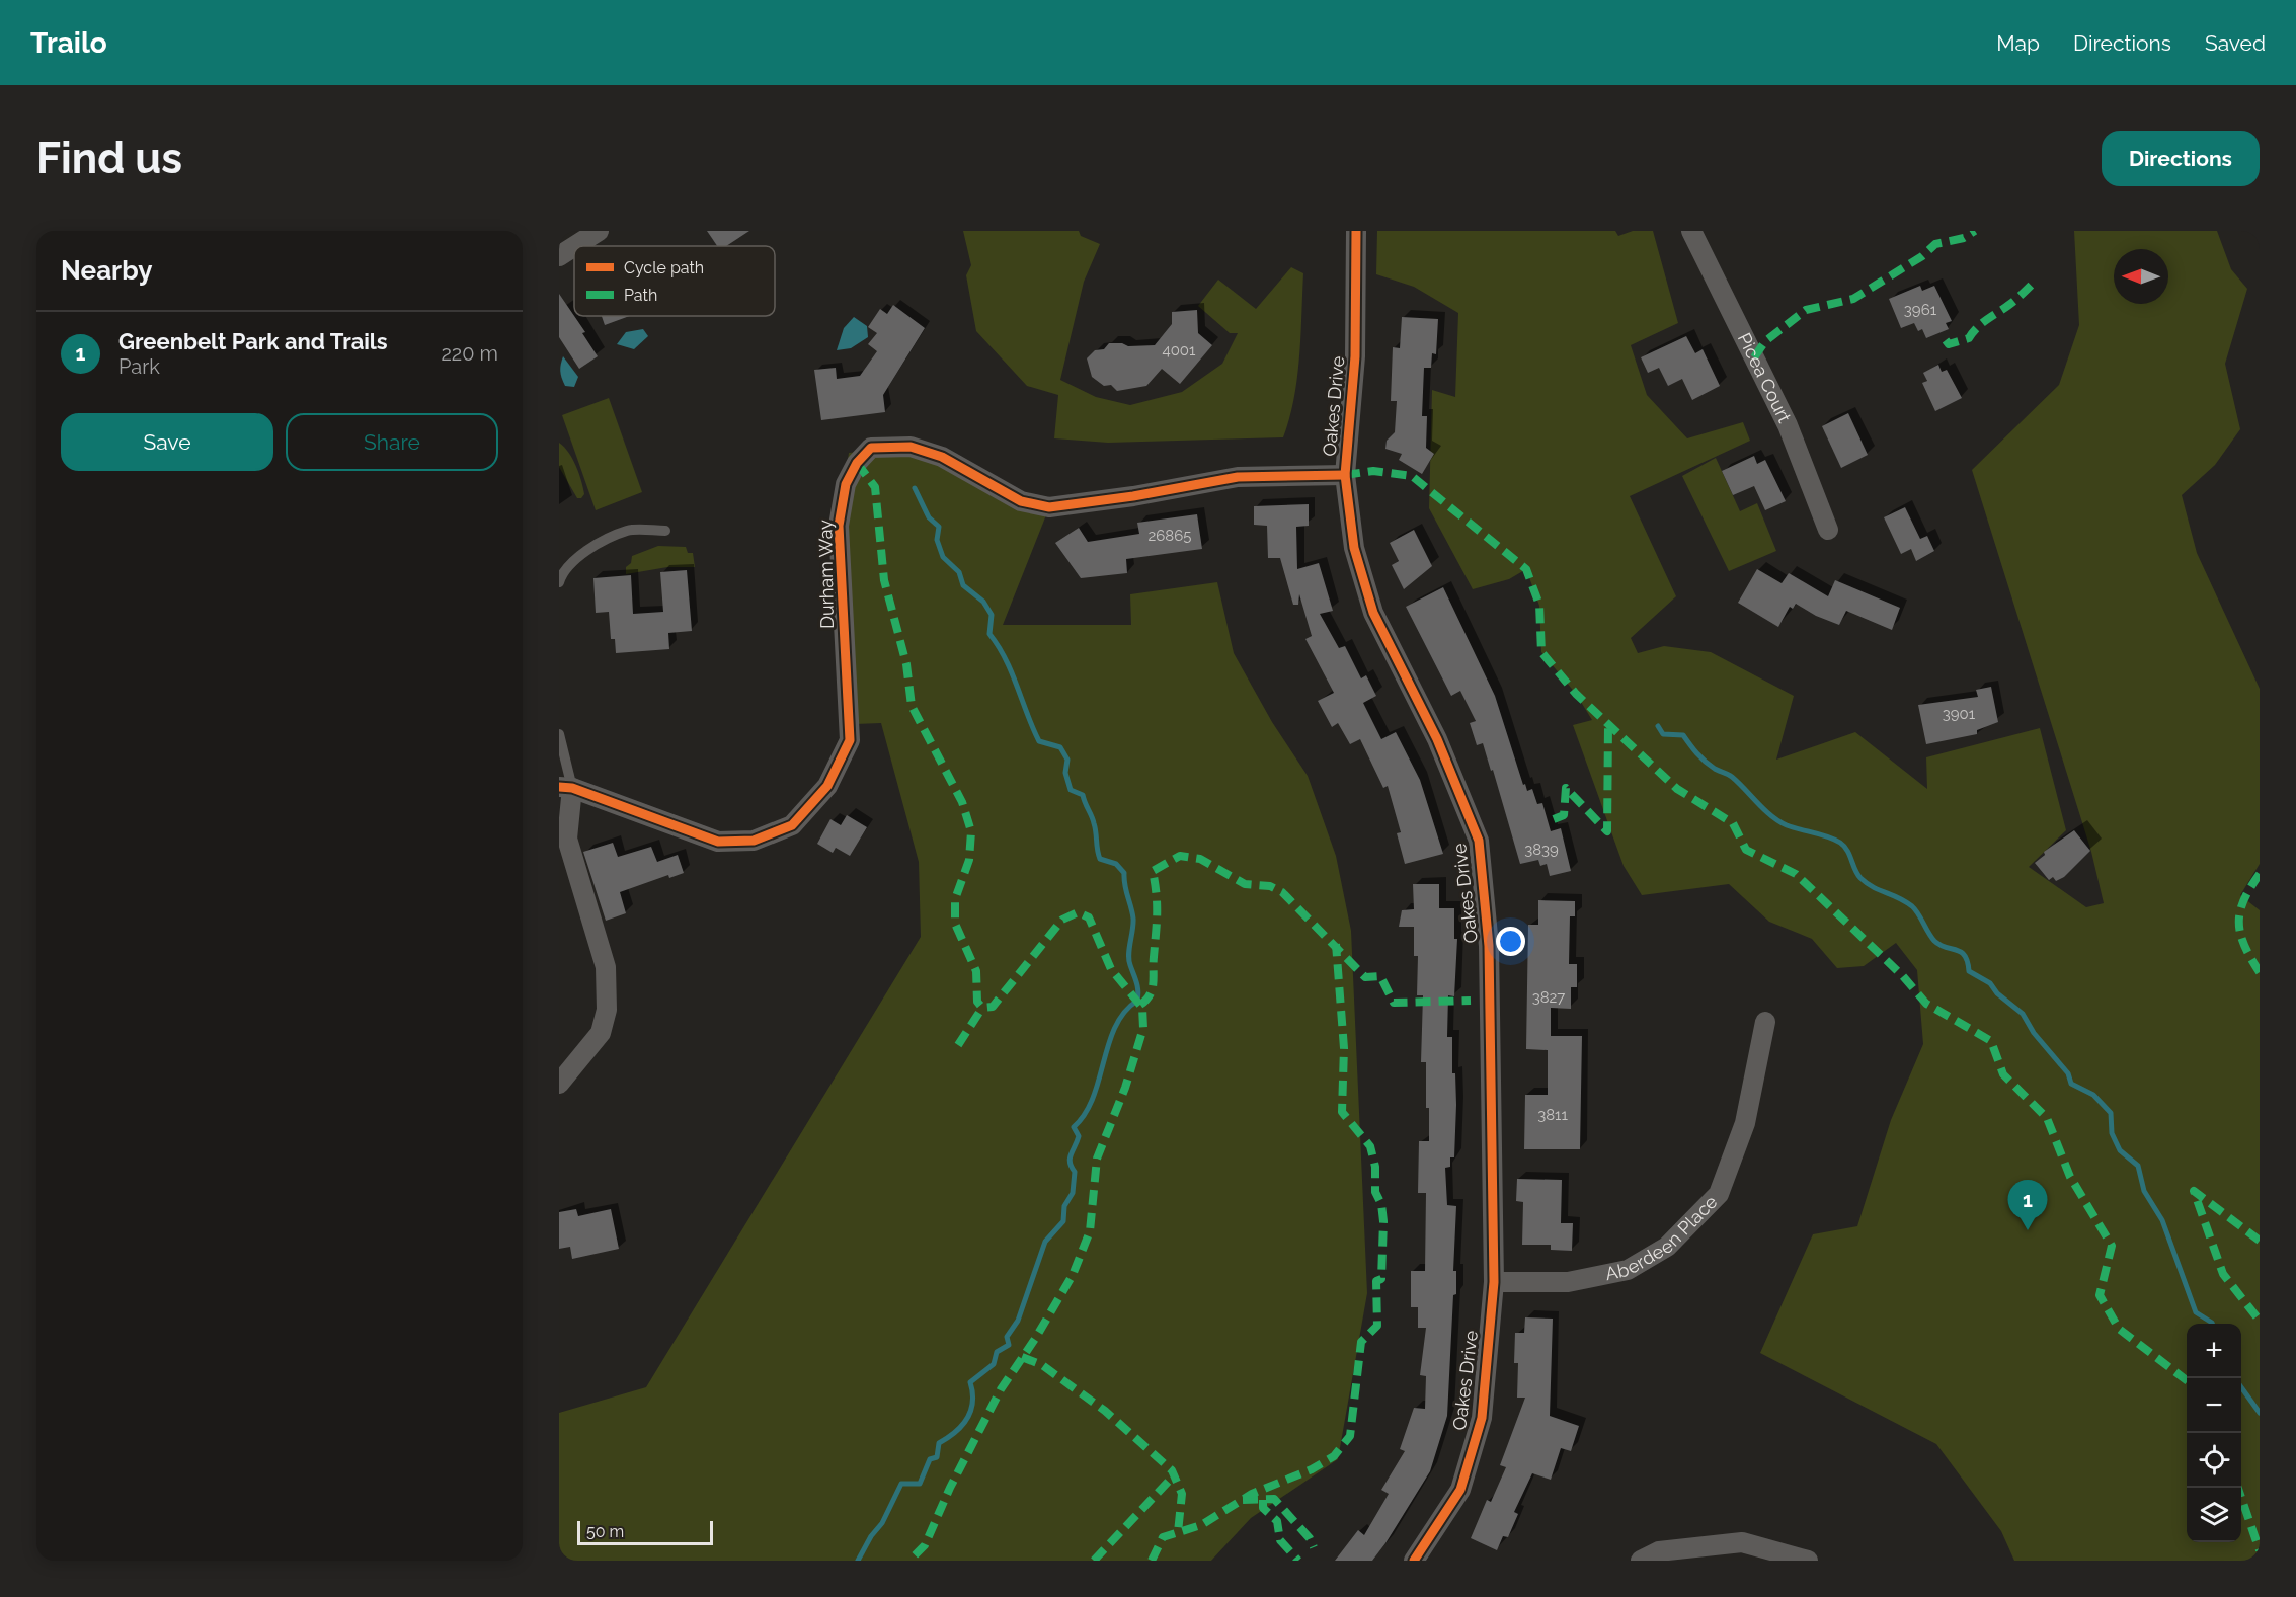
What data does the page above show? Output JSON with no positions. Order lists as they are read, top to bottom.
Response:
{
  "streets": {
    "street": [
      "Picea Court",
      "Oakes Drive",
      "Durham Way",
      "Aberdeen Place"
    ]
  },
  "crossings": [
    ["Oakes Drive", "Durham Way"],
    ["Oakes Drive", "Aberdeen Place"]
  ],
  "house_numbers": [
    "3961",
    "4001",
    "26865",
    "3901",
    "3839",
    "3827",
    "3811"
  ],
  "legend": ["Cycle path", "Path"],
  "scale_bar": "50 m",
  "north": "left",
  "page": {
    "header": "Trailo",
    "nav": ["Map", "Directions", "Saved"],
    "buttons": [
      "Directions",
      ["Save", "Share"]
    ],
    "title": "Find us",
    "heading": "Nearby",
    "list": [
      {
        "mark": "1",
        "name": "Greenbelt Park and Trails",
        "note": "Park",
        "value": "220 m"
      }
    ],
    "pins": "1",
    "map_buttons": ["+", "−"],
    "scale": "50 m"
  }
}
